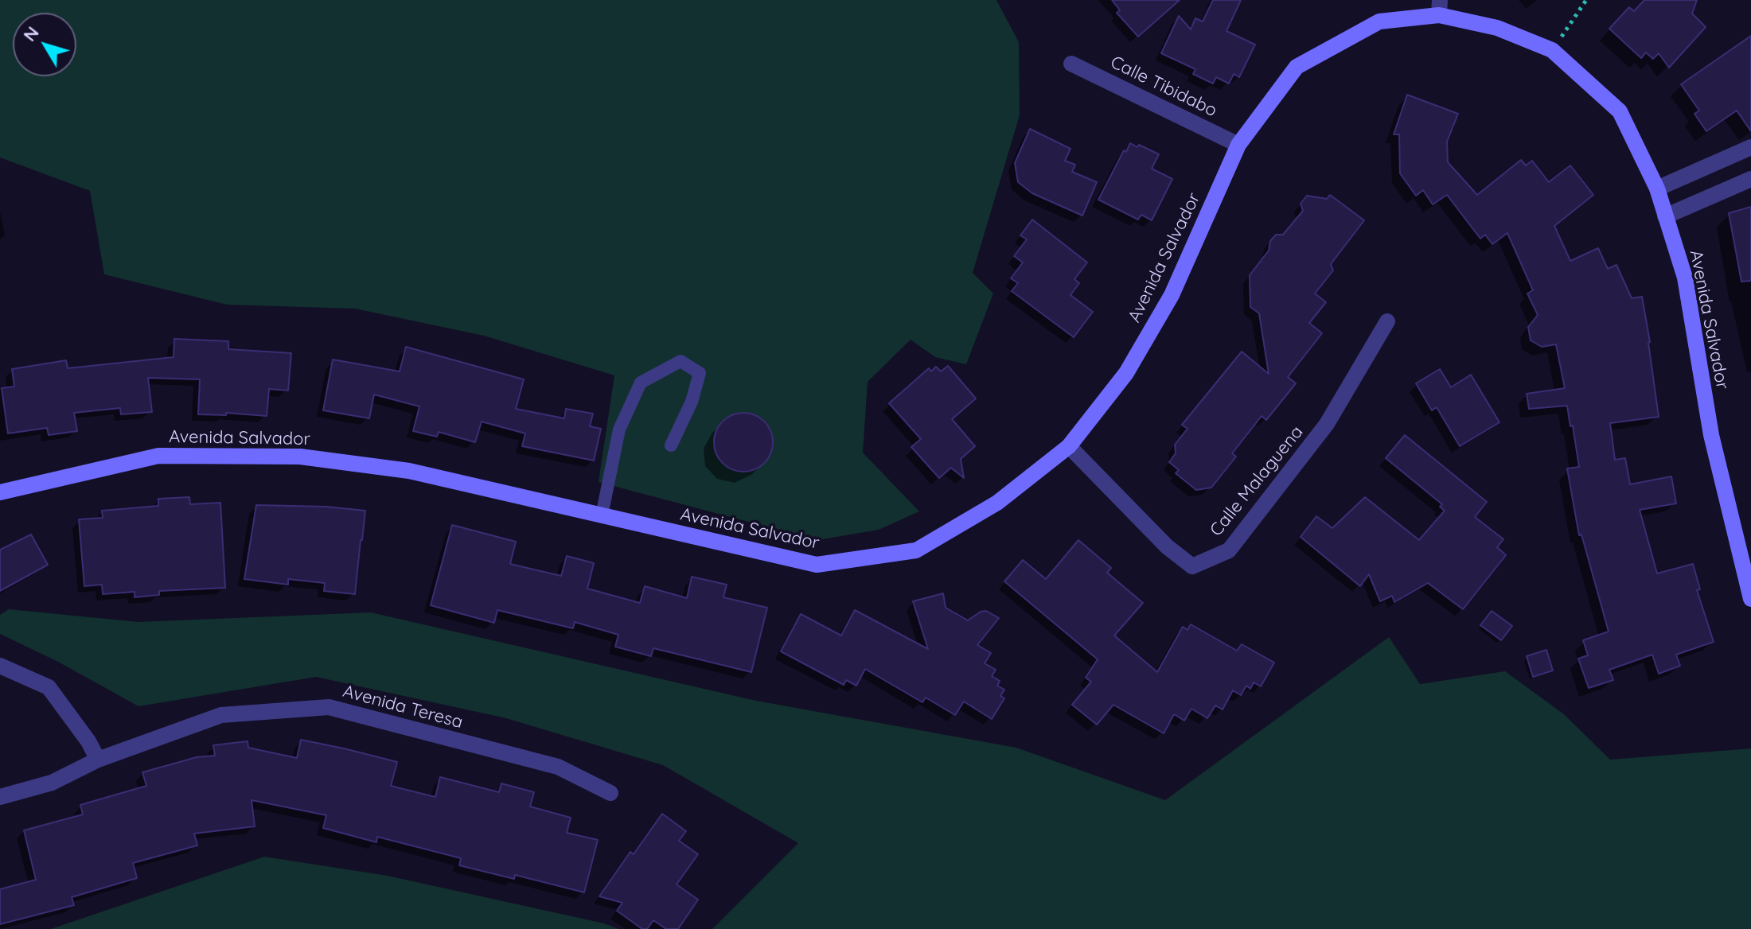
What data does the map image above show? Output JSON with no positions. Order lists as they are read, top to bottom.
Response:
{
  "streets": {
    "street": [
      "Calle Tibidabo",
      "Avenida Salvador",
      "Calle Malaguena",
      "Avenida Teresa"
    ]
  },
  "crossings": [
    ["Calle Tibidabo", "Avenida Salvador"],
    ["Avenida Salvador", "Calle Malaguena"]
  ],
  "north": "top left"
}
